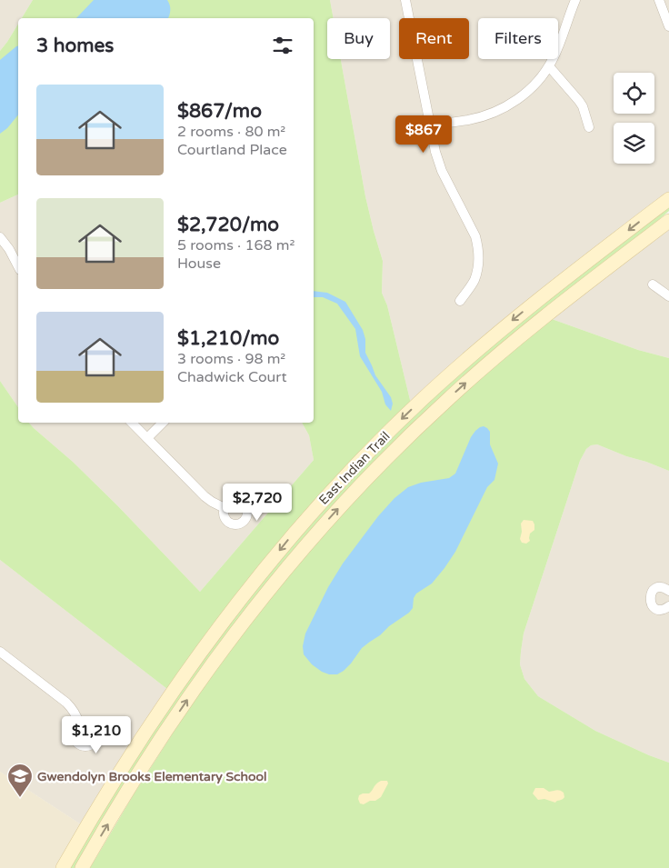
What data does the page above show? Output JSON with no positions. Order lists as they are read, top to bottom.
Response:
{
  "streets": {
    "main road": ["East Indian Trail"]
  },
  "places": {
    "school or university": ["Gwendolyn Brooks Elementary School"]
  },
  "page": {
    "chip": ["Buy", "Rent", "Filters"],
    "heading": "3 homes",
    "list": [
      {
        "name": "$867/mo",
        "note": "2 rooms · 80 m² · Courtland Place"
      },
      {
        "name": "$2,720/mo",
        "note": "5 rooms · 168 m² · House"
      },
      {
        "name": "$1,210/mo",
        "note": "3 rooms · 98 m² · Chadwick Court"
      }
    ],
    "price": ["$867", "$2,720", "$1,210"]
  }
}
